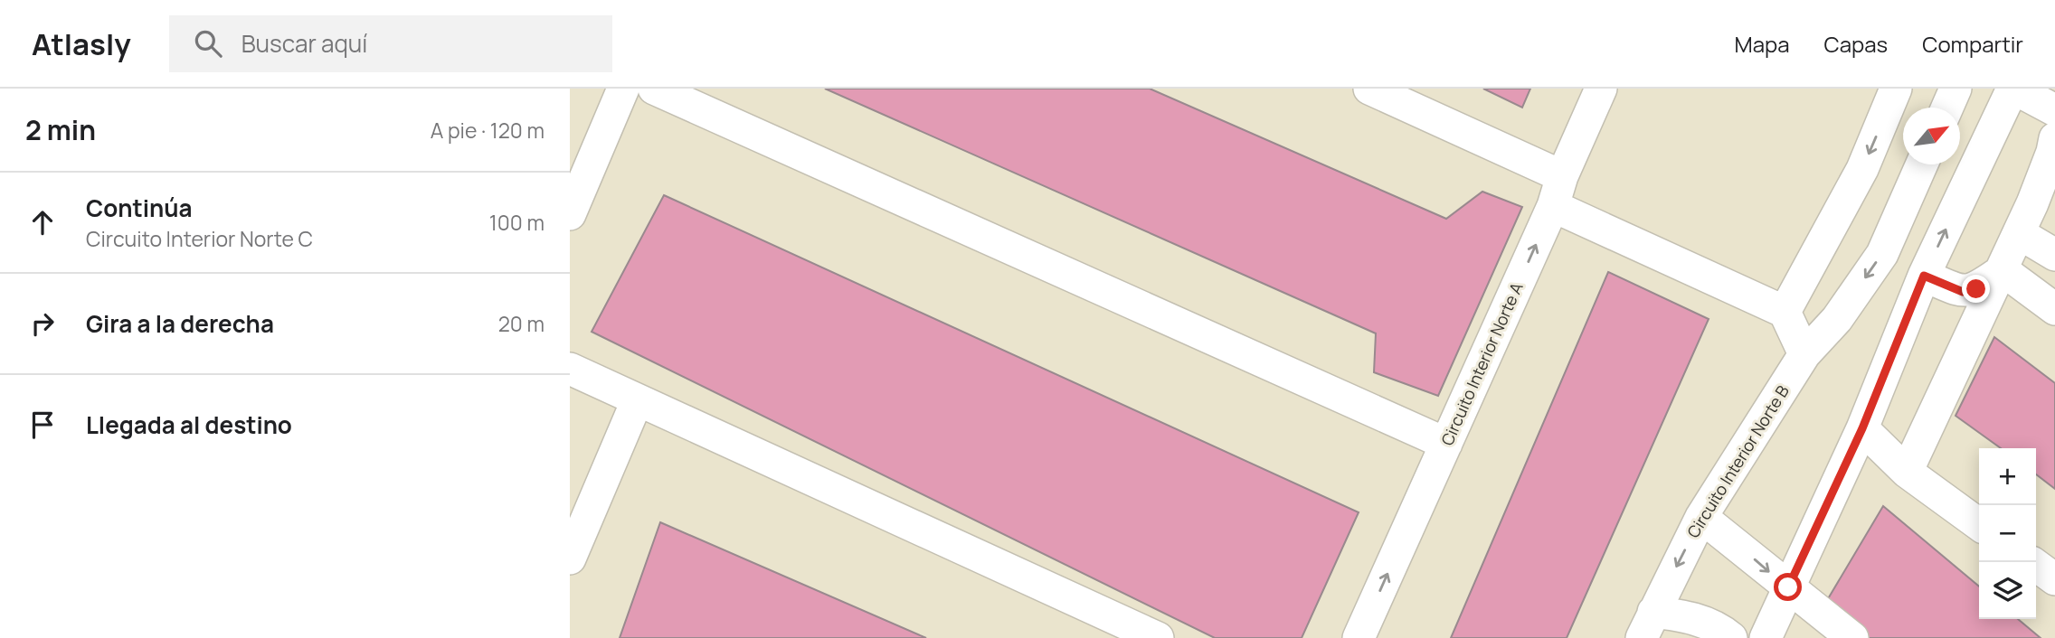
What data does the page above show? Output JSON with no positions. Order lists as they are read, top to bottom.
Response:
{
  "streets": {
    "street": ["Circuito Interior Norte A", "Circuito Interior Norte B"]
  },
  "one_way": ["Circuito Interior Norte A"],
  "north": "top right",
  "page": {
    "header": "Atlasly",
    "search": "Buscar aquí",
    "nav": ["Mapa", "Capas", "Compartir"],
    "heading": ["2 min", "A pie · 120 m"],
    "list": [
      ["Continúa", "Circuito Interior Norte C", "100 m"],
      ["Gira a la derecha", "20 m"],
      "Llegada al destino"
    ],
    "map_buttons": ["+", "−"]
  }
}
